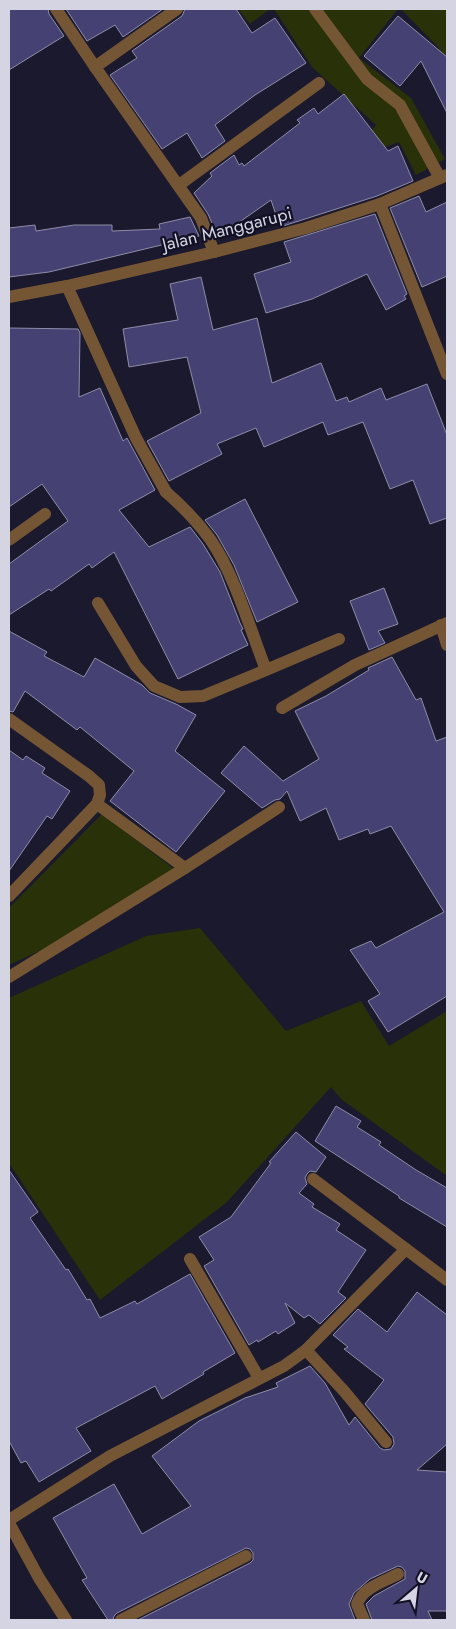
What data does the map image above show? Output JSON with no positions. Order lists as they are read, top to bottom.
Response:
{
  "streets": {
    "street": ["Jalan Manggarupi"]
  },
  "north": "top right"
}
